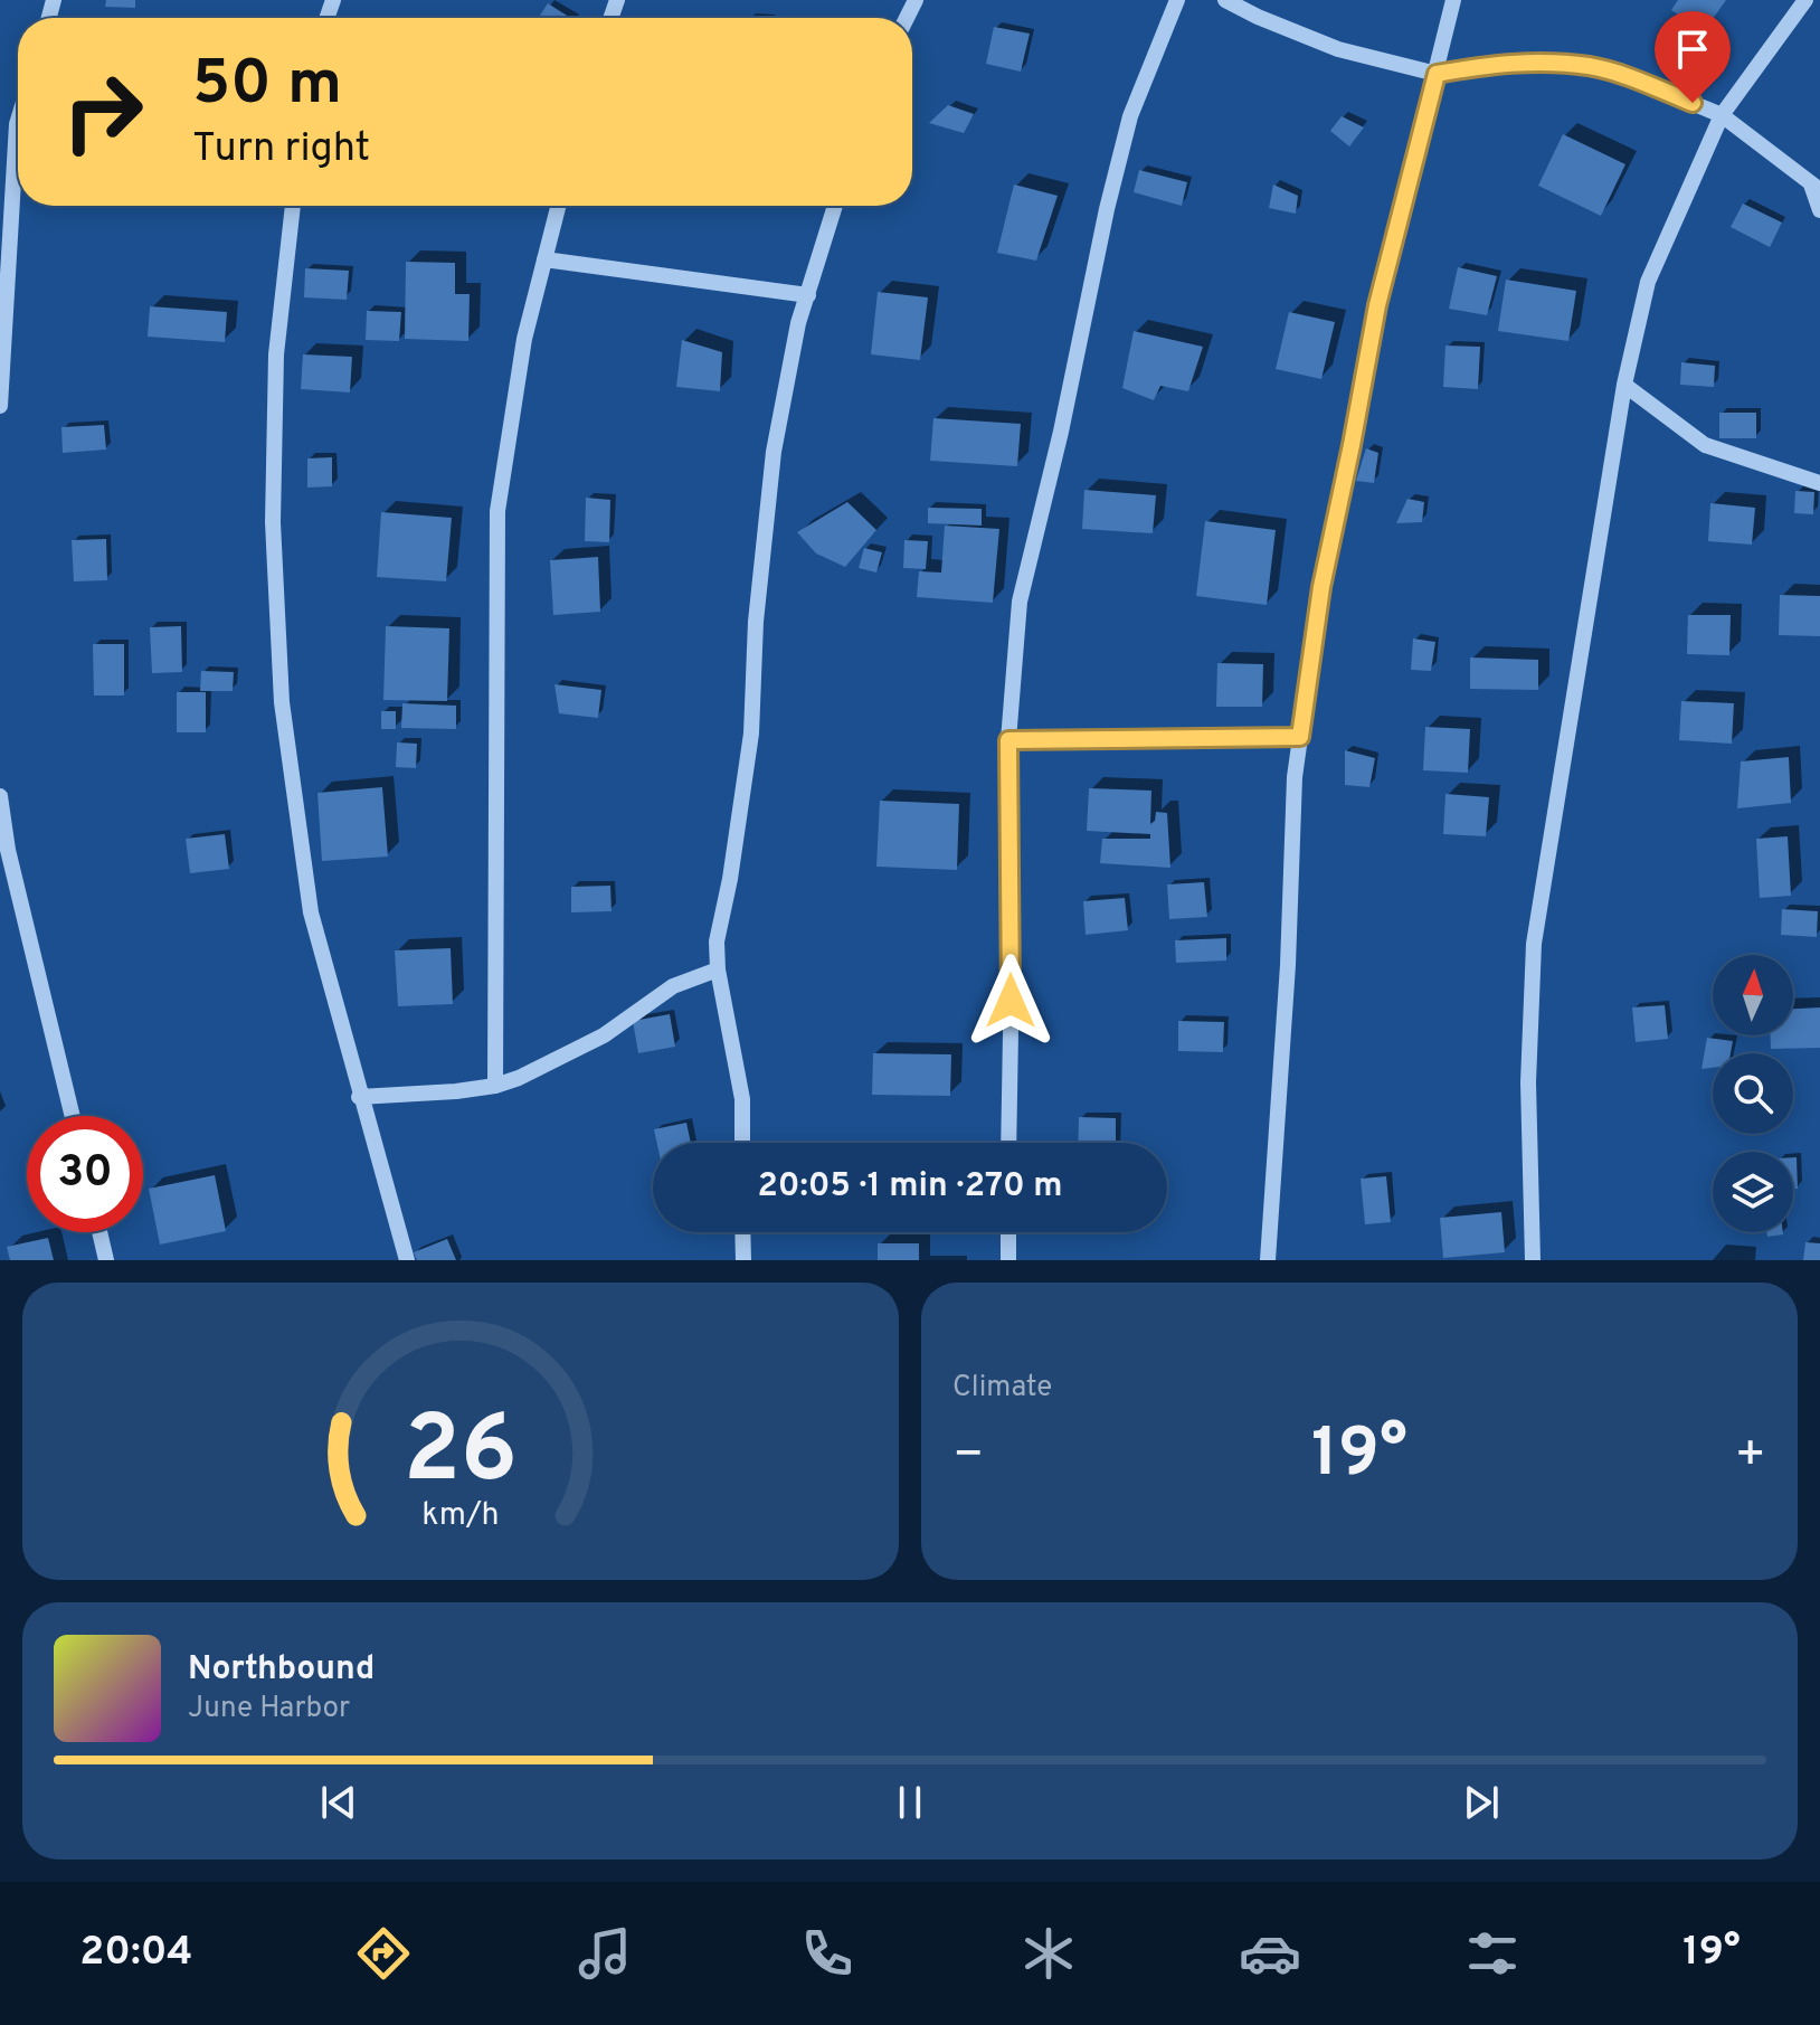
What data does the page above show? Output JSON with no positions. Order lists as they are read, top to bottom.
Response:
{
  "north": "top",
  "page": {
    "turn": ["50 m", "Turn right"],
    "limit": "30",
    "trip": "20:05 · 1 min · 270 m",
    "tile": "Climate",
    "heat": ["−", "19°", "+"],
    "song": ["Northbound", "June Harbor"],
    "tabs": ["20:04", "19°"],
    "gauge": ["26", "km/h"]
  }
}
